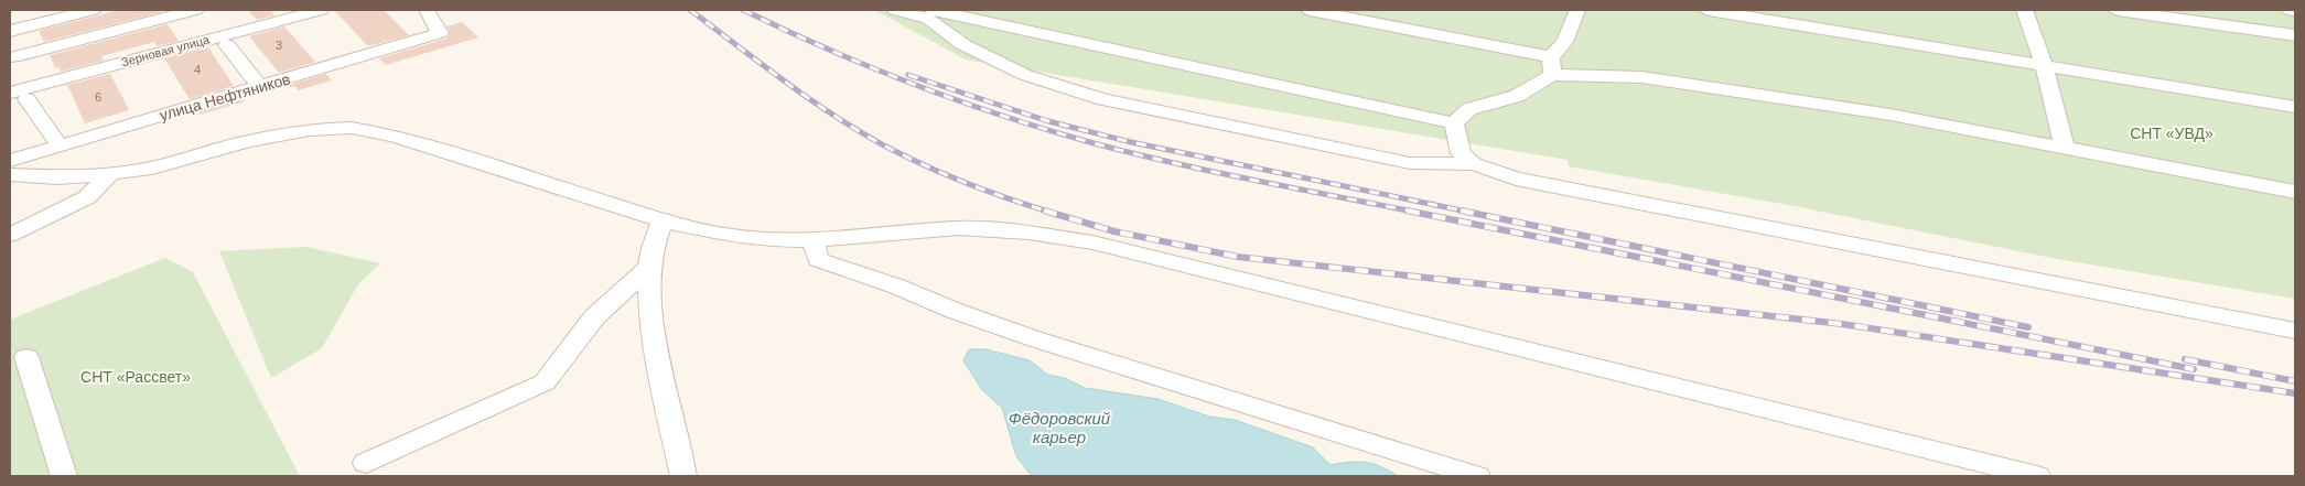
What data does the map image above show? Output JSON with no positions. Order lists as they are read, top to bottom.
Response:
{
  "streets": {
    "street": ["Зерновая улица", "улица Нефтяников"]
  },
  "water": ["Фёдоровский карьер"],
  "parks": ["СНТ «УВД»", "СНТ «Рассвет»"],
  "house_numbers": ["3", "4", "6"]
}
